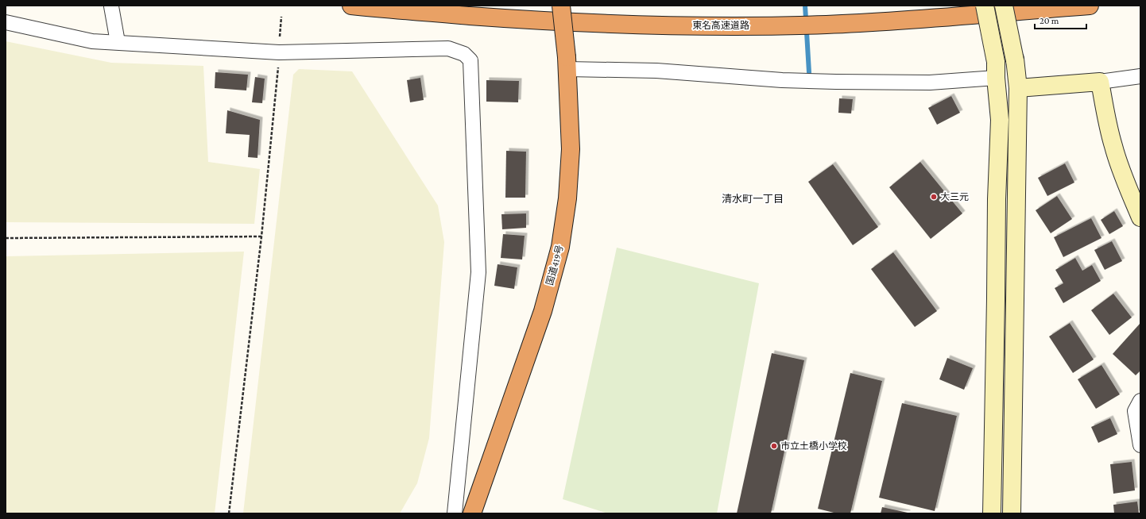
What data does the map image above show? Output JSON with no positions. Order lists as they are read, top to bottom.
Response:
{
  "streets": {
    "highway": ["東名高速道路", "国道419号"]
  },
  "districts": ["清水町一丁目"],
  "places": ["大三元", "市立土橋小学校"],
  "scale_bar": "20 m"
}
